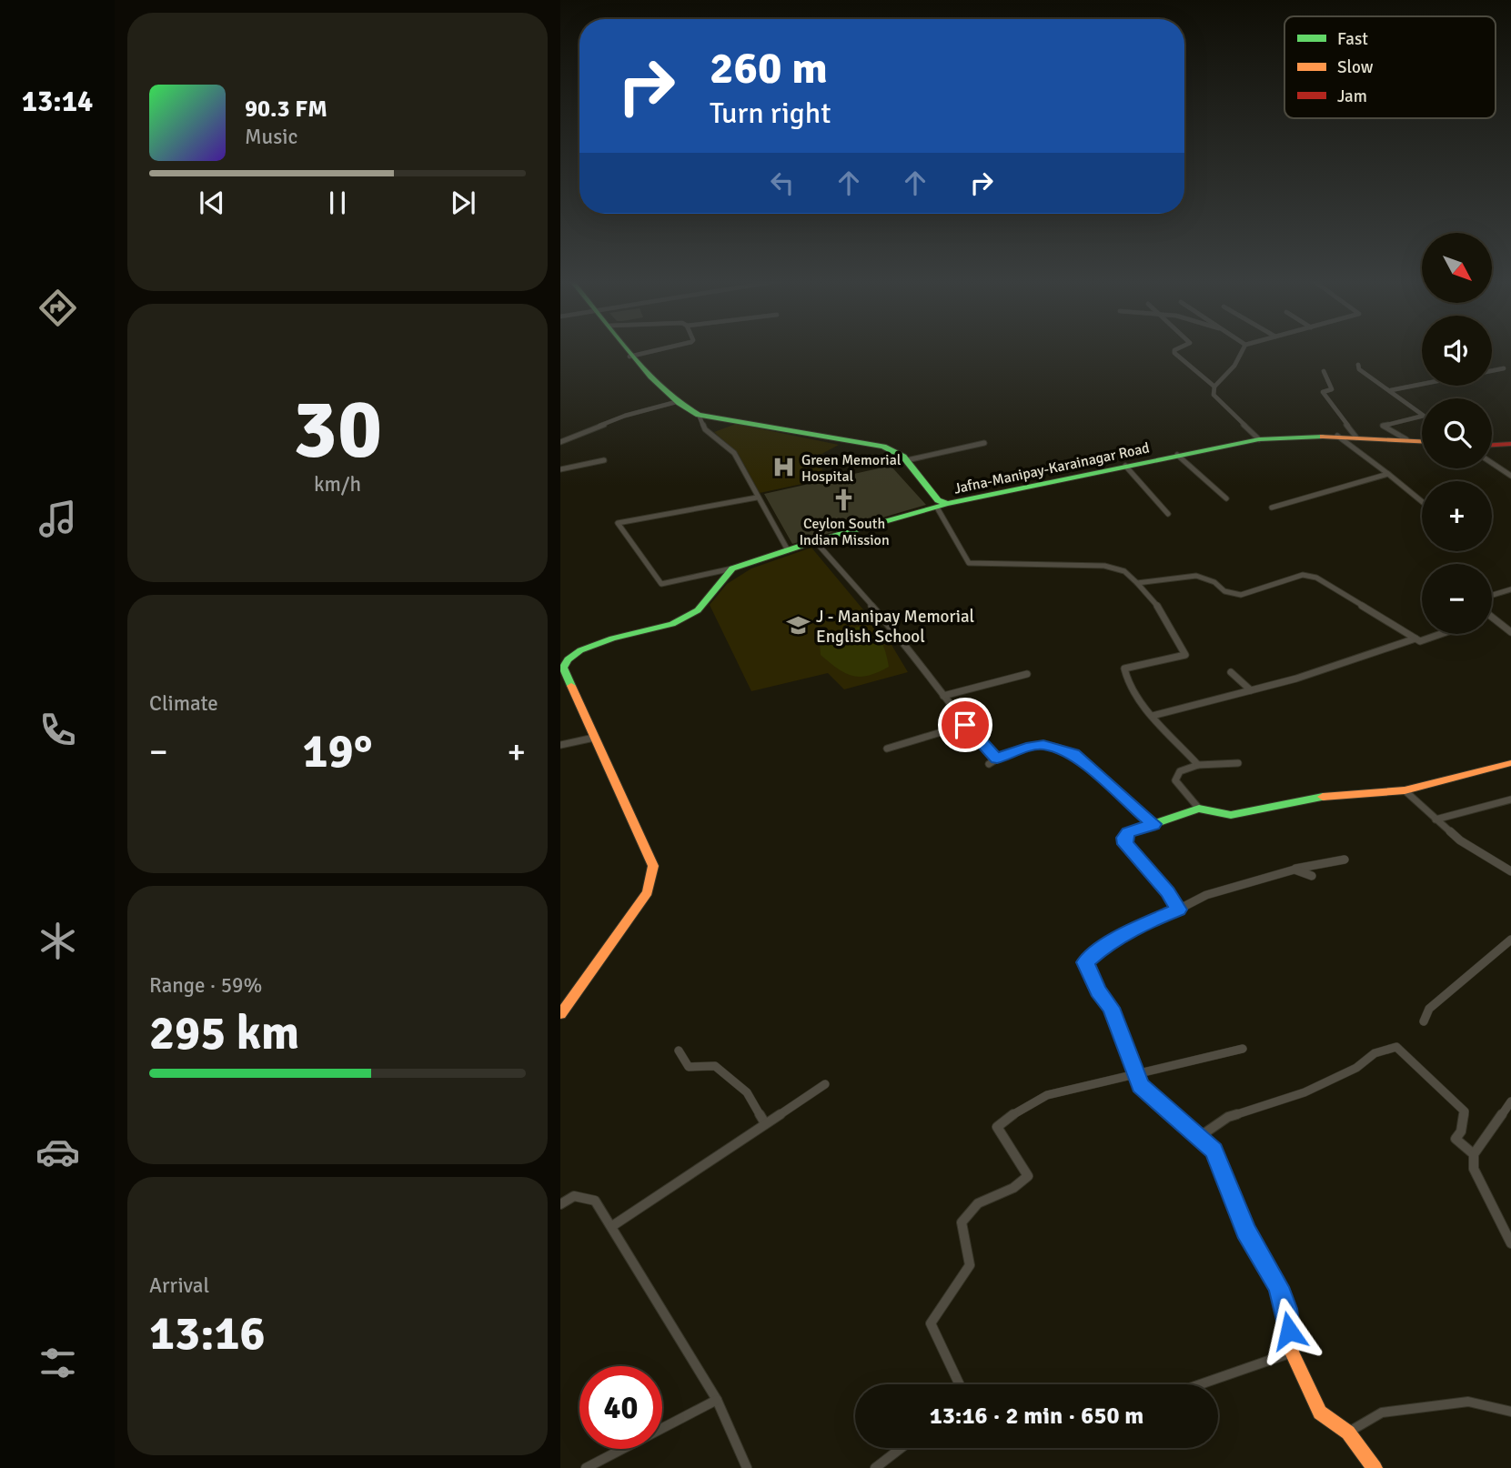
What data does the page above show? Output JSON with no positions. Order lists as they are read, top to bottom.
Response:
{
  "streets": {
    "street": ["Jafna-Manipay-Karainagar Road"]
  },
  "places": {
    "hospital": ["Green Memorial Hospital"],
    "church": ["Ceylon South Indian Mission"],
    "school or university": ["J - Manipay Memorial English School"]
  },
  "legend": ["Fast", "Slow", "Jam"],
  "north": "bottom right",
  "page": {
    "tabs": "13:14",
    "turn": ["260 m", "Turn right"],
    "song": ["90.3 FM", "Music"],
    "map_buttons": ["+", "−"],
    "tile": [
      ["30", "km/h"],
      "Climate",
      ["Range · 59%", "295 km"],
      ["Arrival", "13:16"]
    ],
    "heat": ["−", "19°", "+"],
    "limit": "40",
    "trip": "13:16 · 2 min · 650 m"
  }
}
